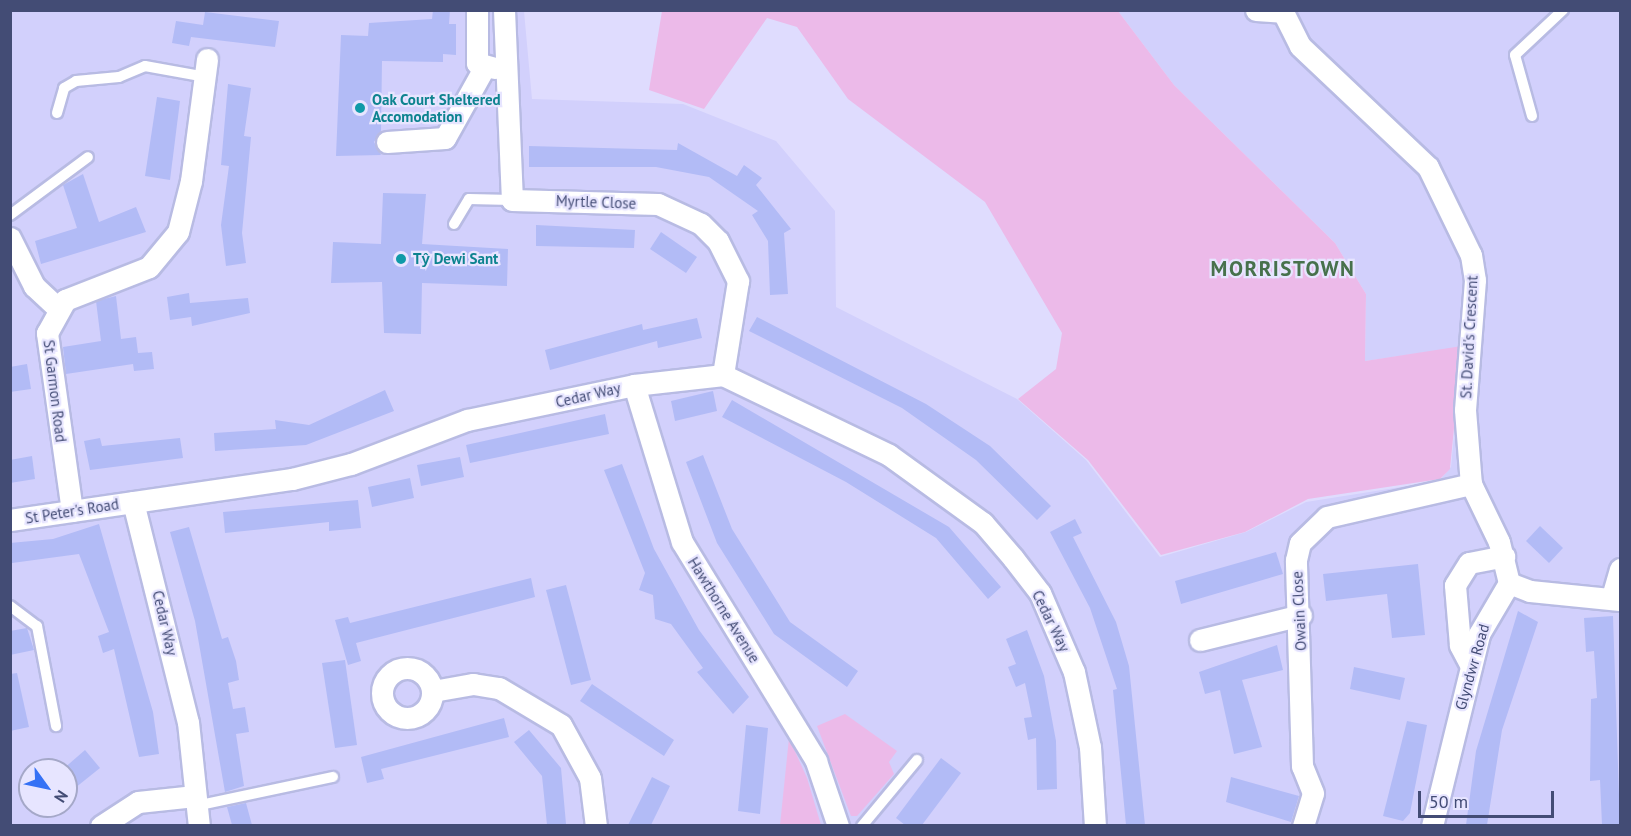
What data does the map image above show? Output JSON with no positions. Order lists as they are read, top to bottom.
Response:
{
  "streets": {
    "street": [
      "Myrtle Close",
      "St. David's Crescent",
      "St Garmon Road",
      "Cedar Way",
      "St Peter's Road",
      "Hawthorne Avenue",
      "Owain Close",
      "Glyndwr Road"
    ]
  },
  "crossings": [
    ["Myrtle Close", "Cedar Way"],
    ["St. David's Crescent", "Owain Close"],
    ["St. David's Crescent", "Glyndwr Road"],
    ["St Garmon Road", "St Peter's Road"],
    ["Cedar Way", "St Peter's Road"],
    ["Cedar Way", "Hawthorne Avenue"]
  ],
  "districts": ["MORRISTOWN"],
  "places": ["Oak Court Sheltered Accomodation", "Tŷ Dewi Sant"],
  "scale_bar": "50 m",
  "north": "bottom right"
}
